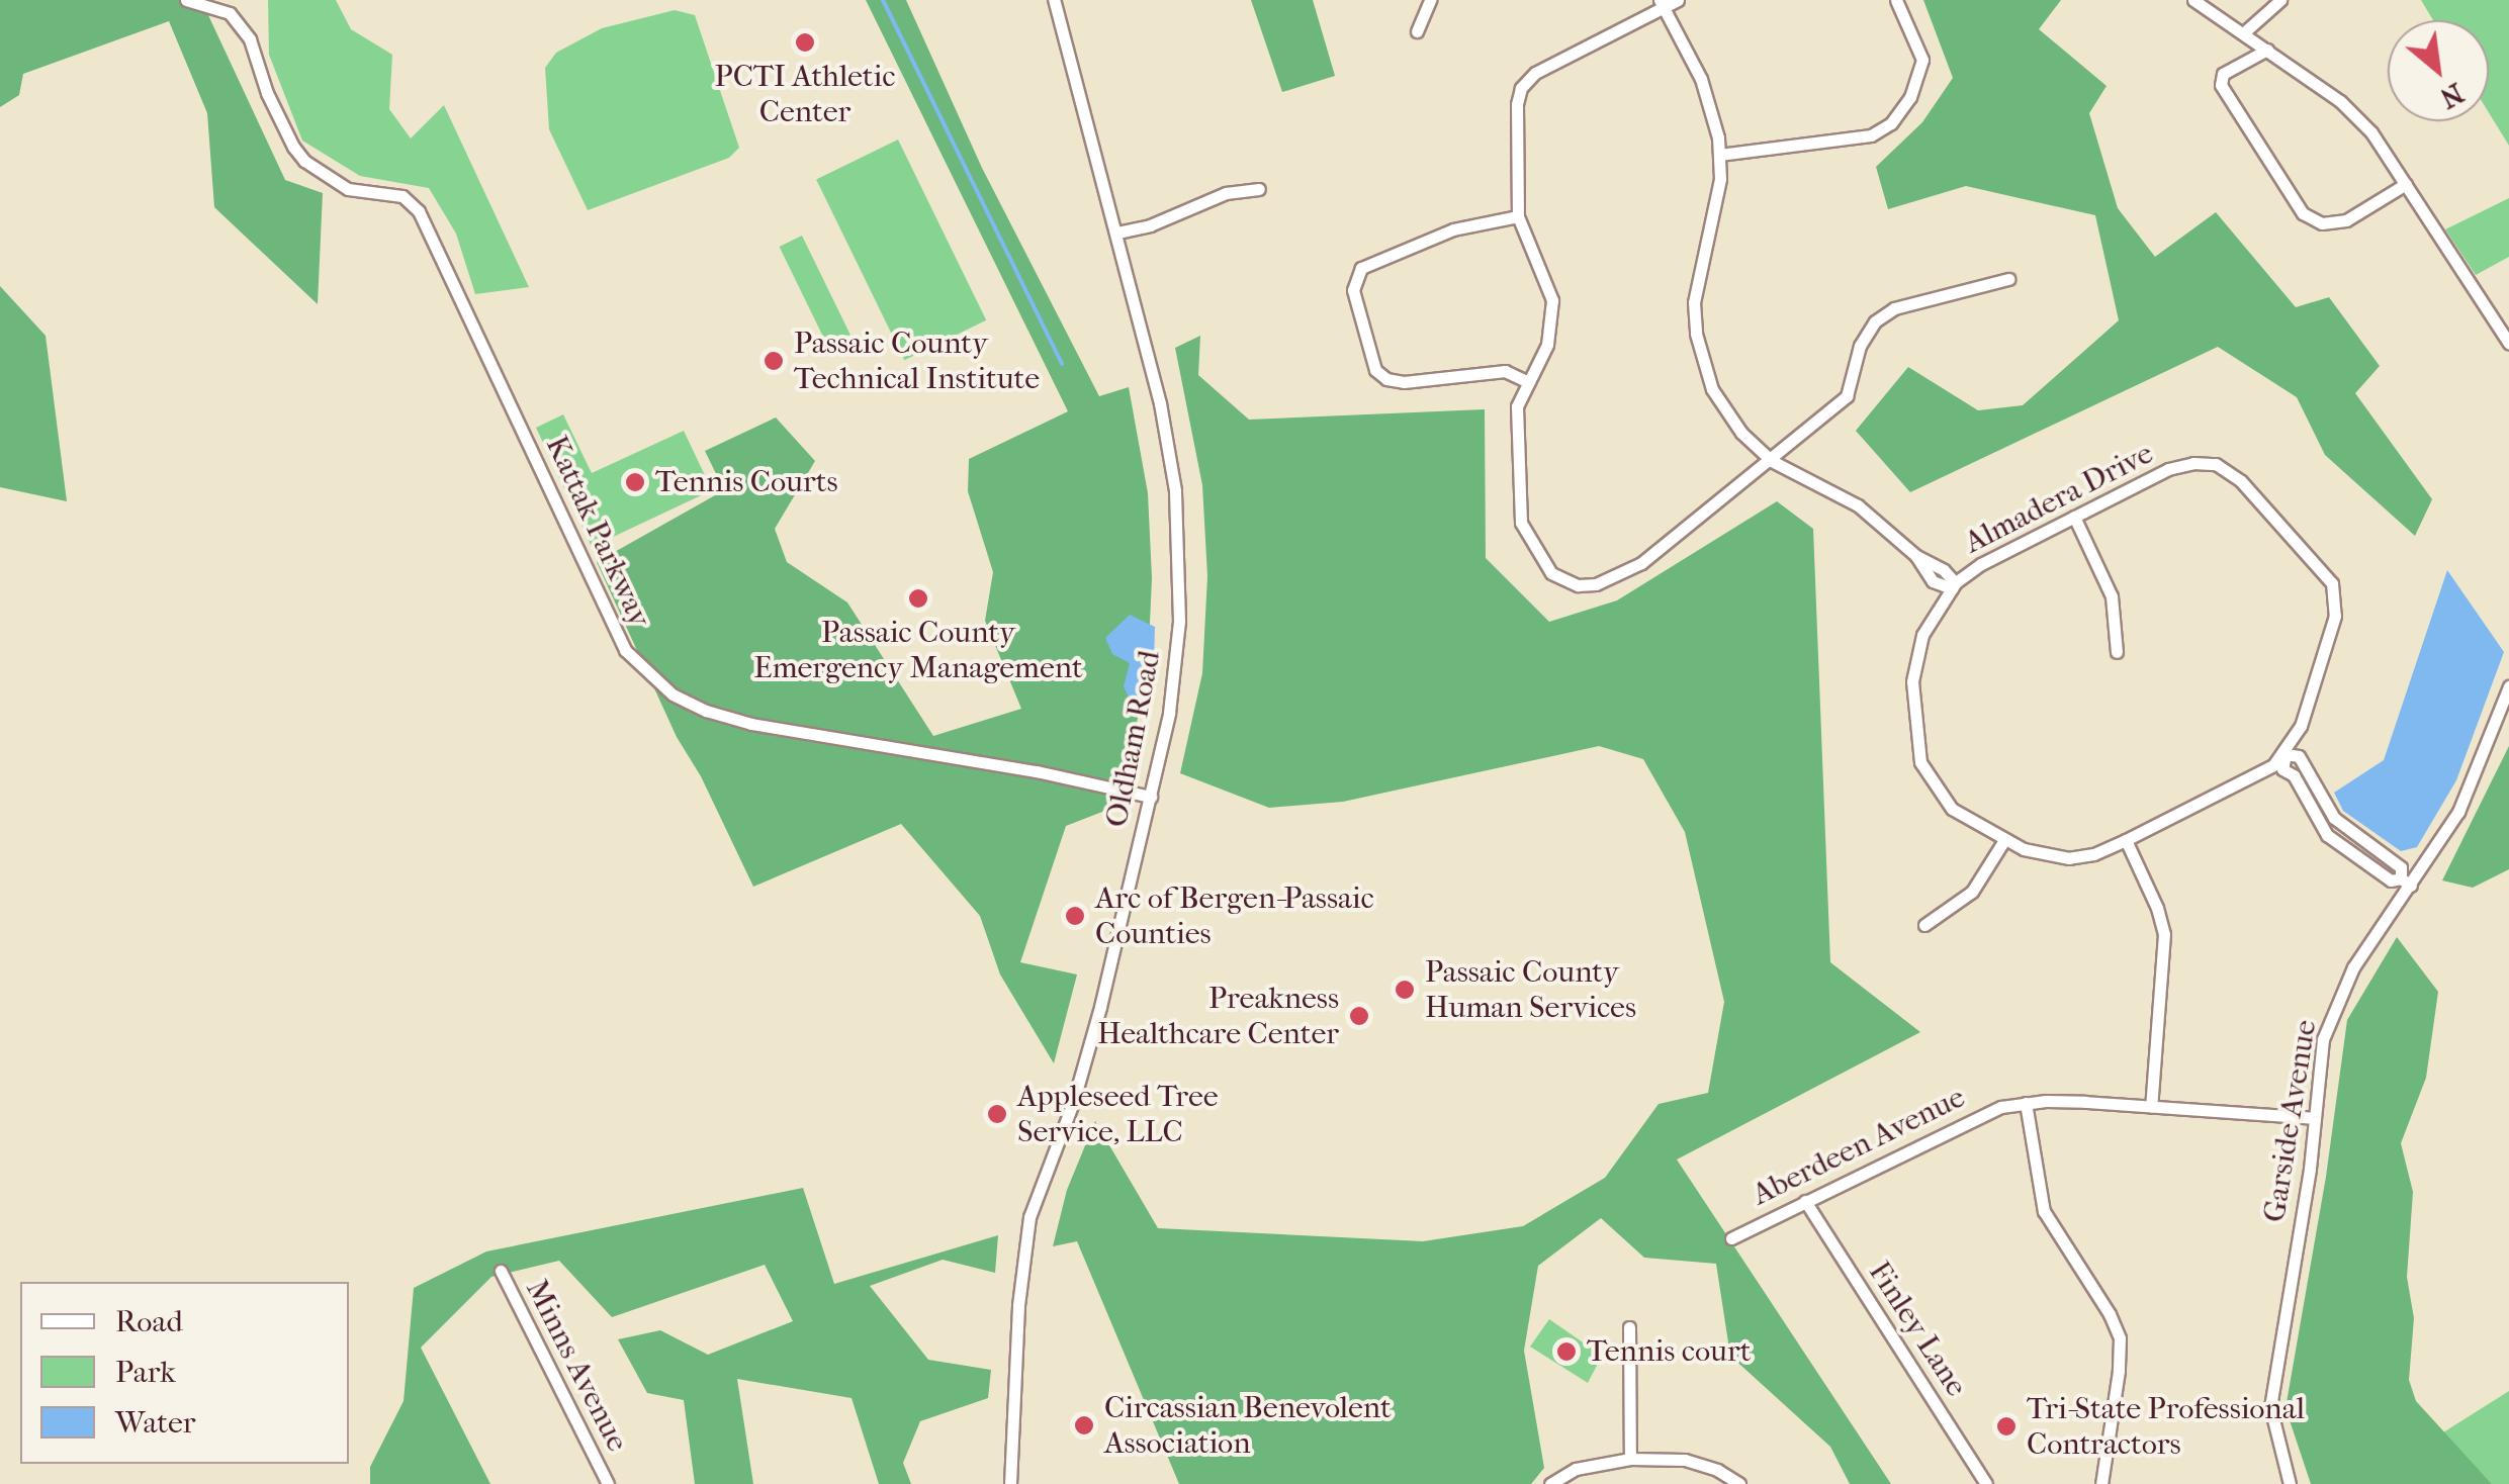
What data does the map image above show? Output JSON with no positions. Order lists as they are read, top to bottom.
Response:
{
  "streets": {
    "street": [
      "Almadera Drive",
      "Kattak Parkway",
      "Oldham Road",
      "Garside Avenue",
      "Aberdeen Avenue",
      "Finley Lane",
      "Minns Avenue"
    ]
  },
  "crossings": [
    ["Kattak Parkway", "Oldham Road"],
    ["Garside Avenue", "Aberdeen Avenue"],
    ["Aberdeen Avenue", "Finley Lane"]
  ],
  "places": [
    "PCTI Athletic Center",
    "Passaic County Technical Institute",
    "Tennis Courts",
    "Passaic County Emergency Management",
    "Arc of Bergen-Passaic Counties",
    "Passaic County Human Services",
    "Preakness Healthcare Center",
    "Appleseed Tree Service, LLC",
    "Tennis court",
    "Circassian Benevolent Association",
    "Tri-State Professional Contractors"
  ],
  "legend": ["Road", "Park", "Water"],
  "north": "bottom right"
}
